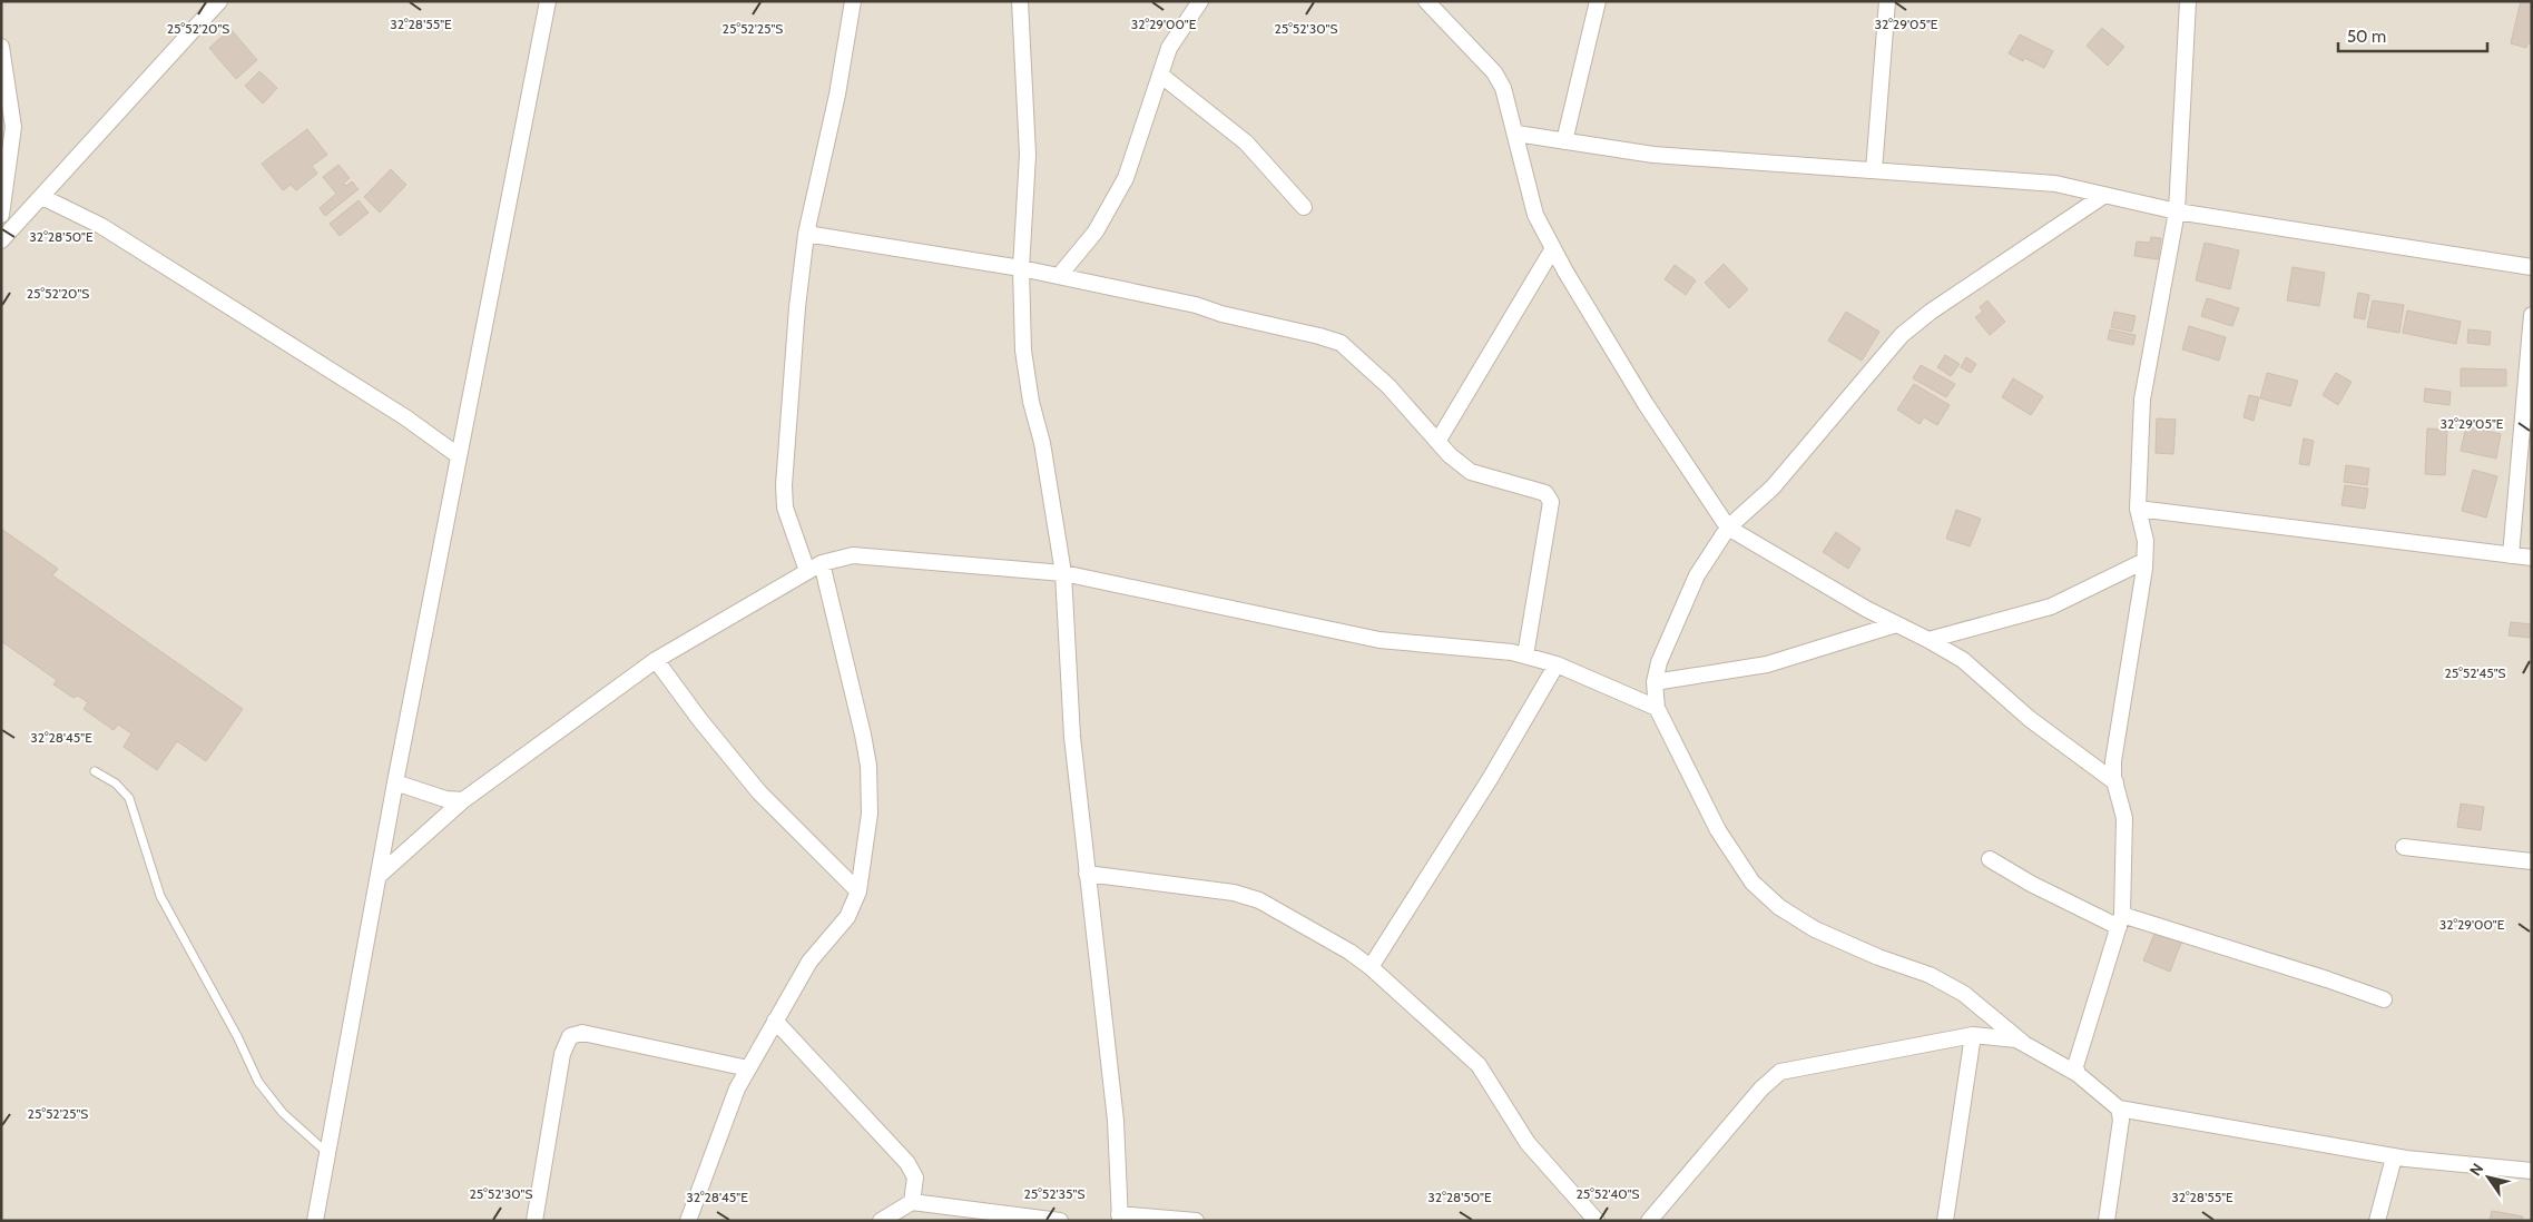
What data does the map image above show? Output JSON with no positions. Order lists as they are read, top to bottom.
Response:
{
  "scale_bar": "50 m",
  "north": "top left",
  "coordinates": [
    "32°28'55\"E",
    "32°29'00\"E",
    "32°29'05\"E",
    "25°52'20\"S",
    "25°52'25\"S",
    "25°52'30\"S",
    "32°28'50\"E",
    "25°52'45\"S",
    "32°28'45\"E",
    "25°52'35\"S",
    "25°52'40\"S"
  ]
}
